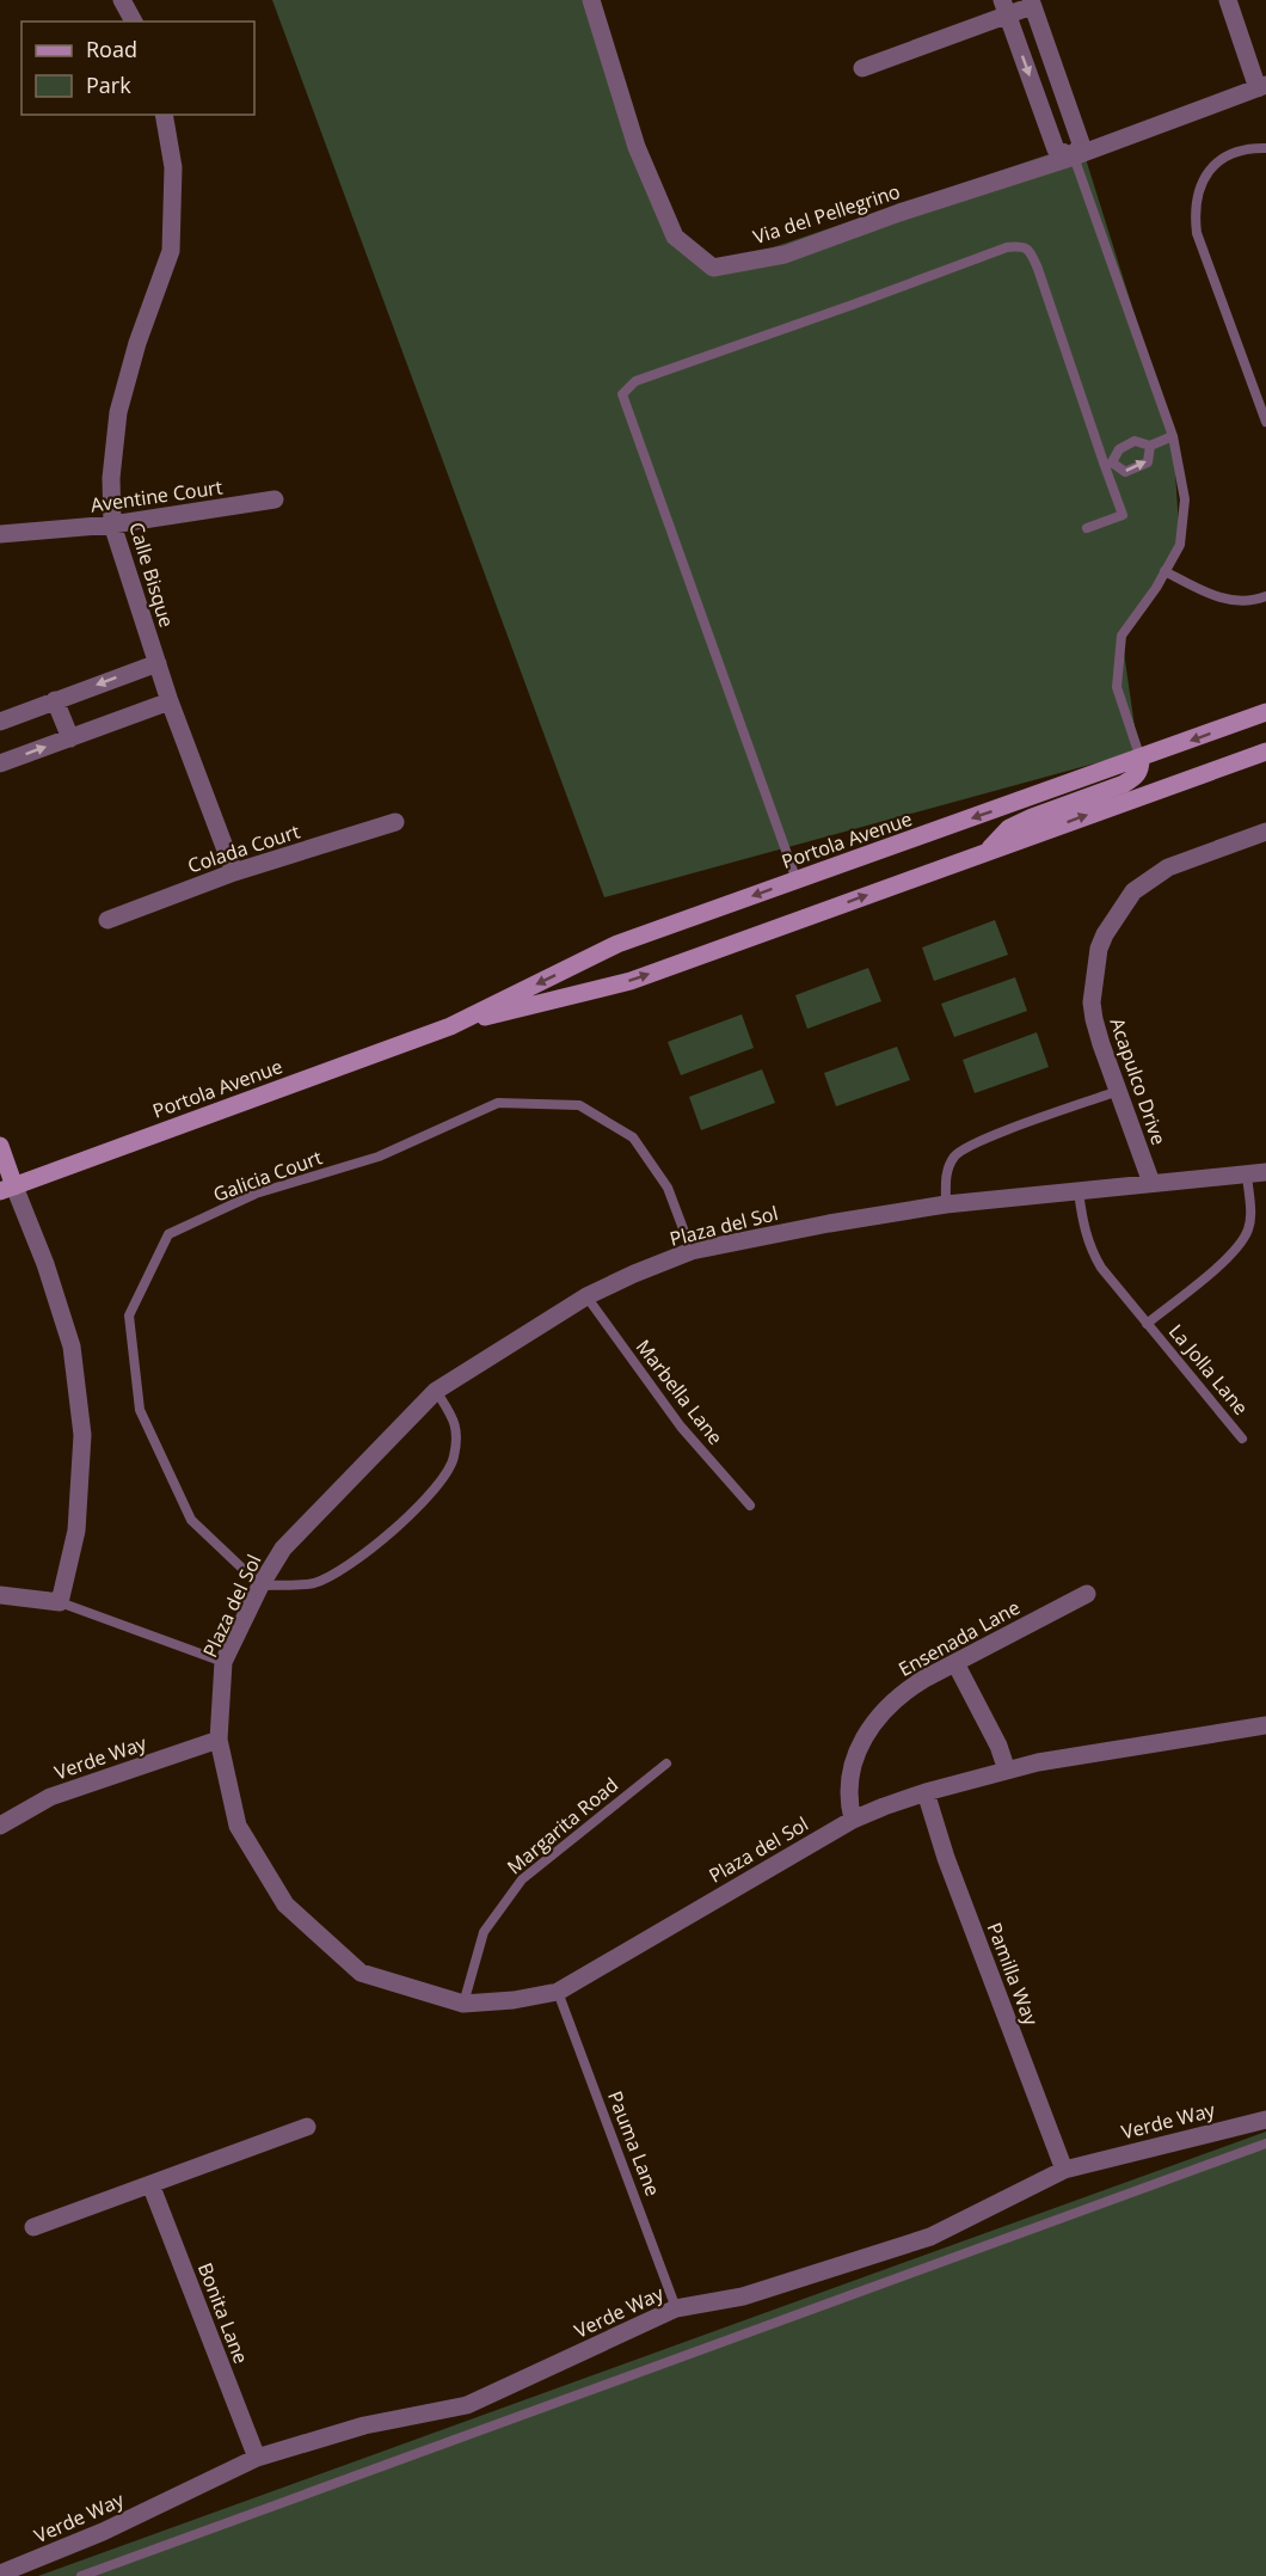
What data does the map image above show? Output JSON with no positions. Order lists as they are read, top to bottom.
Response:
{
  "streets": {
    "main road": ["Portola Avenue"],
    "street": [
      "Via del Pellegrino",
      "Aventine Court",
      "Calle Bisque",
      "Colada Court",
      "Acapulco Drive",
      "Plaza del Sol",
      "Ensenada Lane",
      "Verde Way",
      "Pamilla Way",
      "Bonita Lane"
    ],
    "lane": [
      "Galicia Court",
      "La Jolla Lane",
      "Marbella Lane",
      "Margarita Road",
      "Pauma Lane"
    ]
  },
  "crossings": [
    ["Aventine Court", "Calle Bisque"],
    ["Calle Bisque", "Colada Court"],
    ["Acapulco Drive", "Plaza del Sol"],
    ["Galicia Court", "Plaza del Sol"],
    ["Plaza del Sol", "La Jolla Lane"],
    ["Plaza del Sol", "Marbella Lane"],
    ["Plaza del Sol", "Ensenada Lane"],
    ["Plaza del Sol", "Verde Way"],
    ["Plaza del Sol", "Margarita Road"],
    ["Plaza del Sol", "Pamilla Way"],
    ["Plaza del Sol", "Pauma Lane"],
    ["Verde Way", "Pamilla Way"],
    ["Verde Way", "Pauma Lane"],
    ["Verde Way", "Bonita Lane"]
  ],
  "legend": ["Road", "Park"]
}
